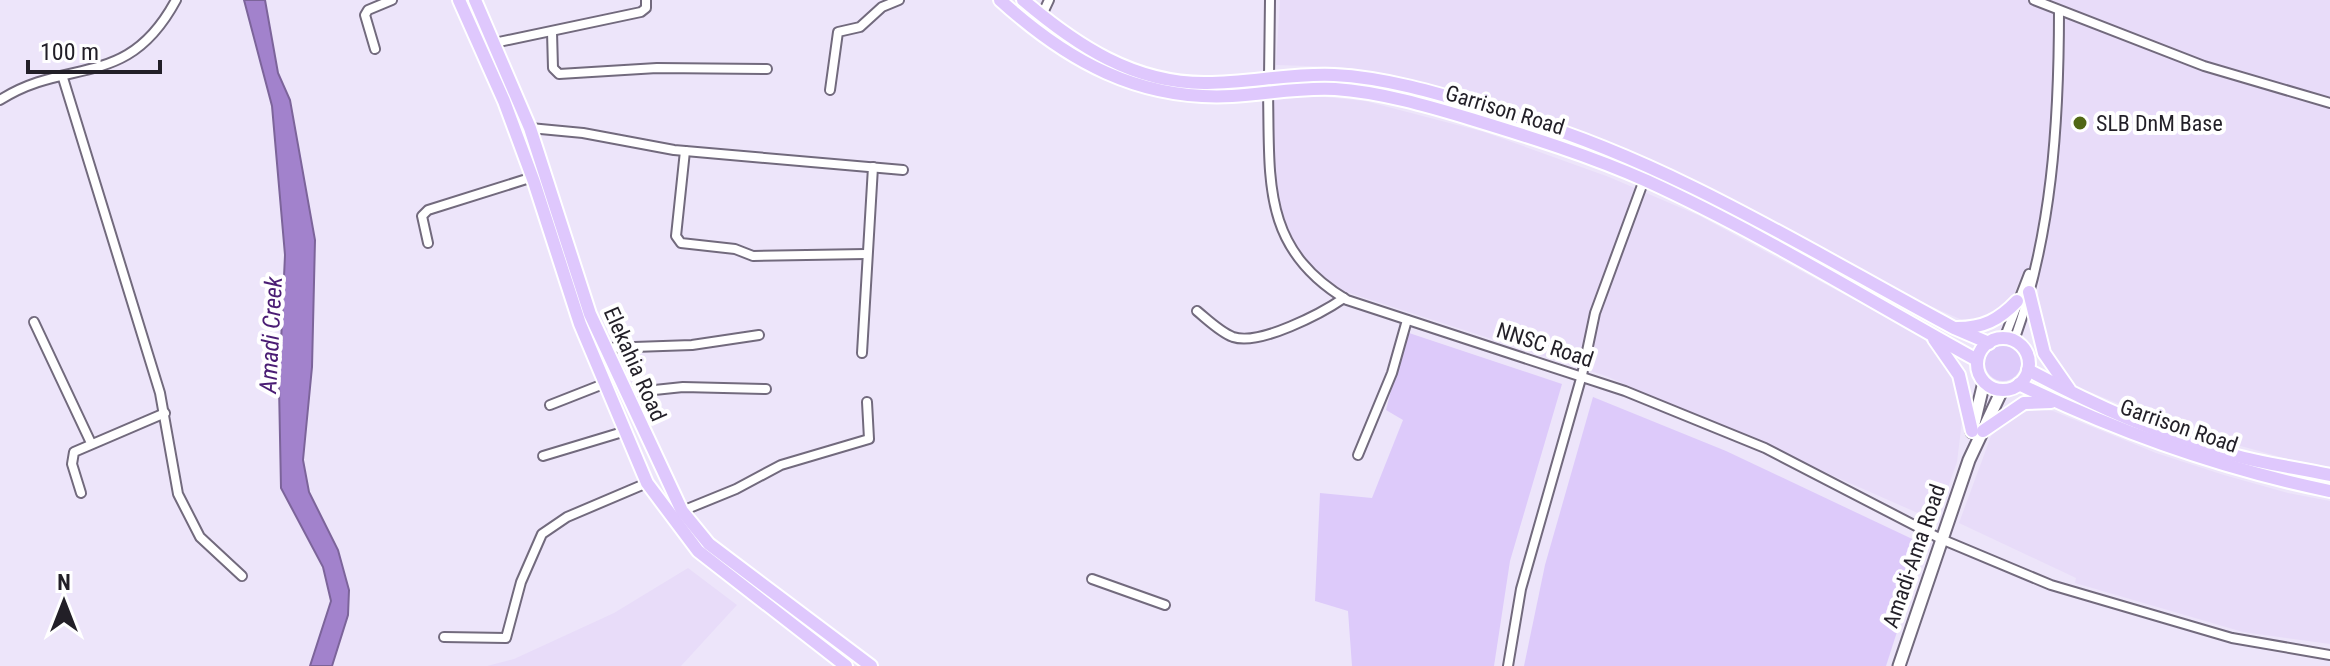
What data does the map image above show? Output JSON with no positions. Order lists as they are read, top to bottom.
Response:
{
  "streets": {
    "main road": ["Garrison Road", "Elekahia Road"],
    "street": ["NNSC Road", "Amadi-Ama Road"]
  },
  "crossings": [
    ["Garrison Road", "NNSC Road"],
    ["Garrison Road", "Amadi-Ama Road"],
    ["NNSC Road", "Amadi-Ama Road"]
  ],
  "water": ["Amadi Creek"],
  "places": ["SLB DnM Base"],
  "scale_bar": "100 m",
  "north": "top"
}
